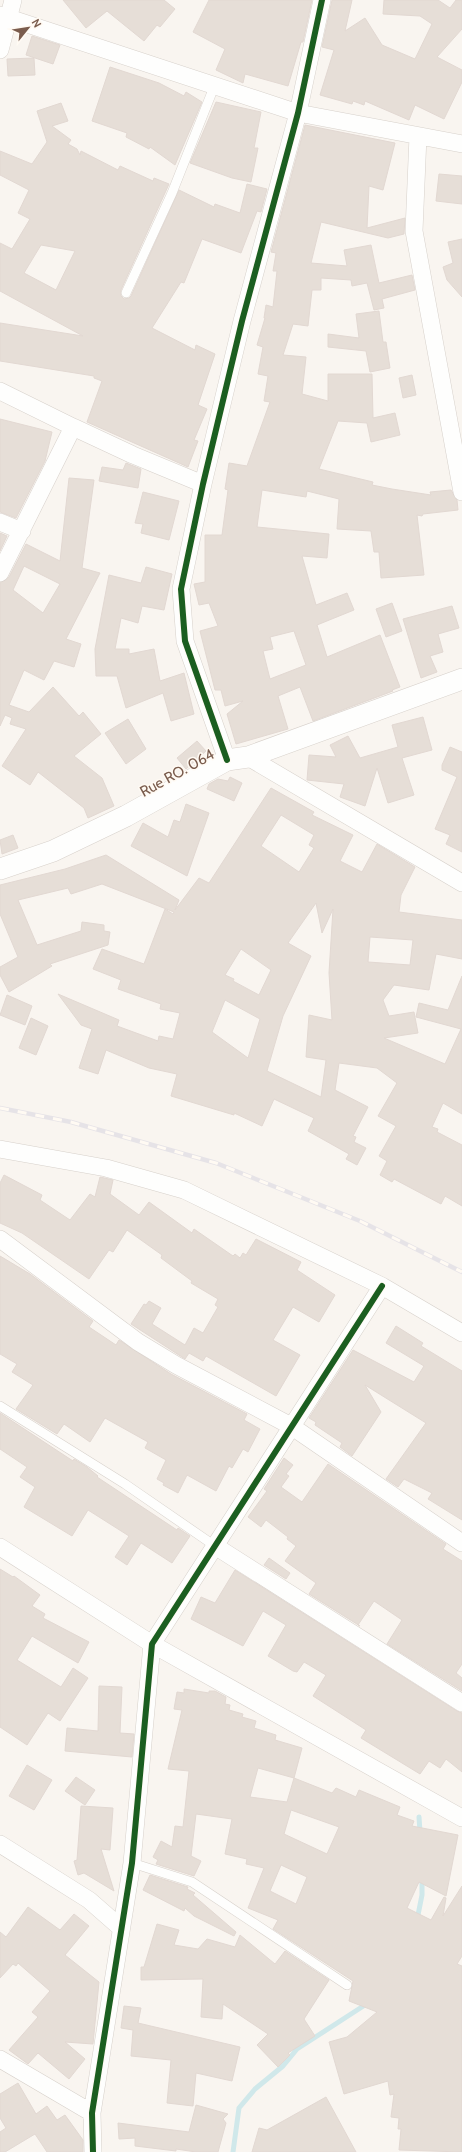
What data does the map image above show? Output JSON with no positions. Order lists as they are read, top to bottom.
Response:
{
  "streets": {
    "street": ["Rue RO. 064"]
  },
  "north": "top right"
}
